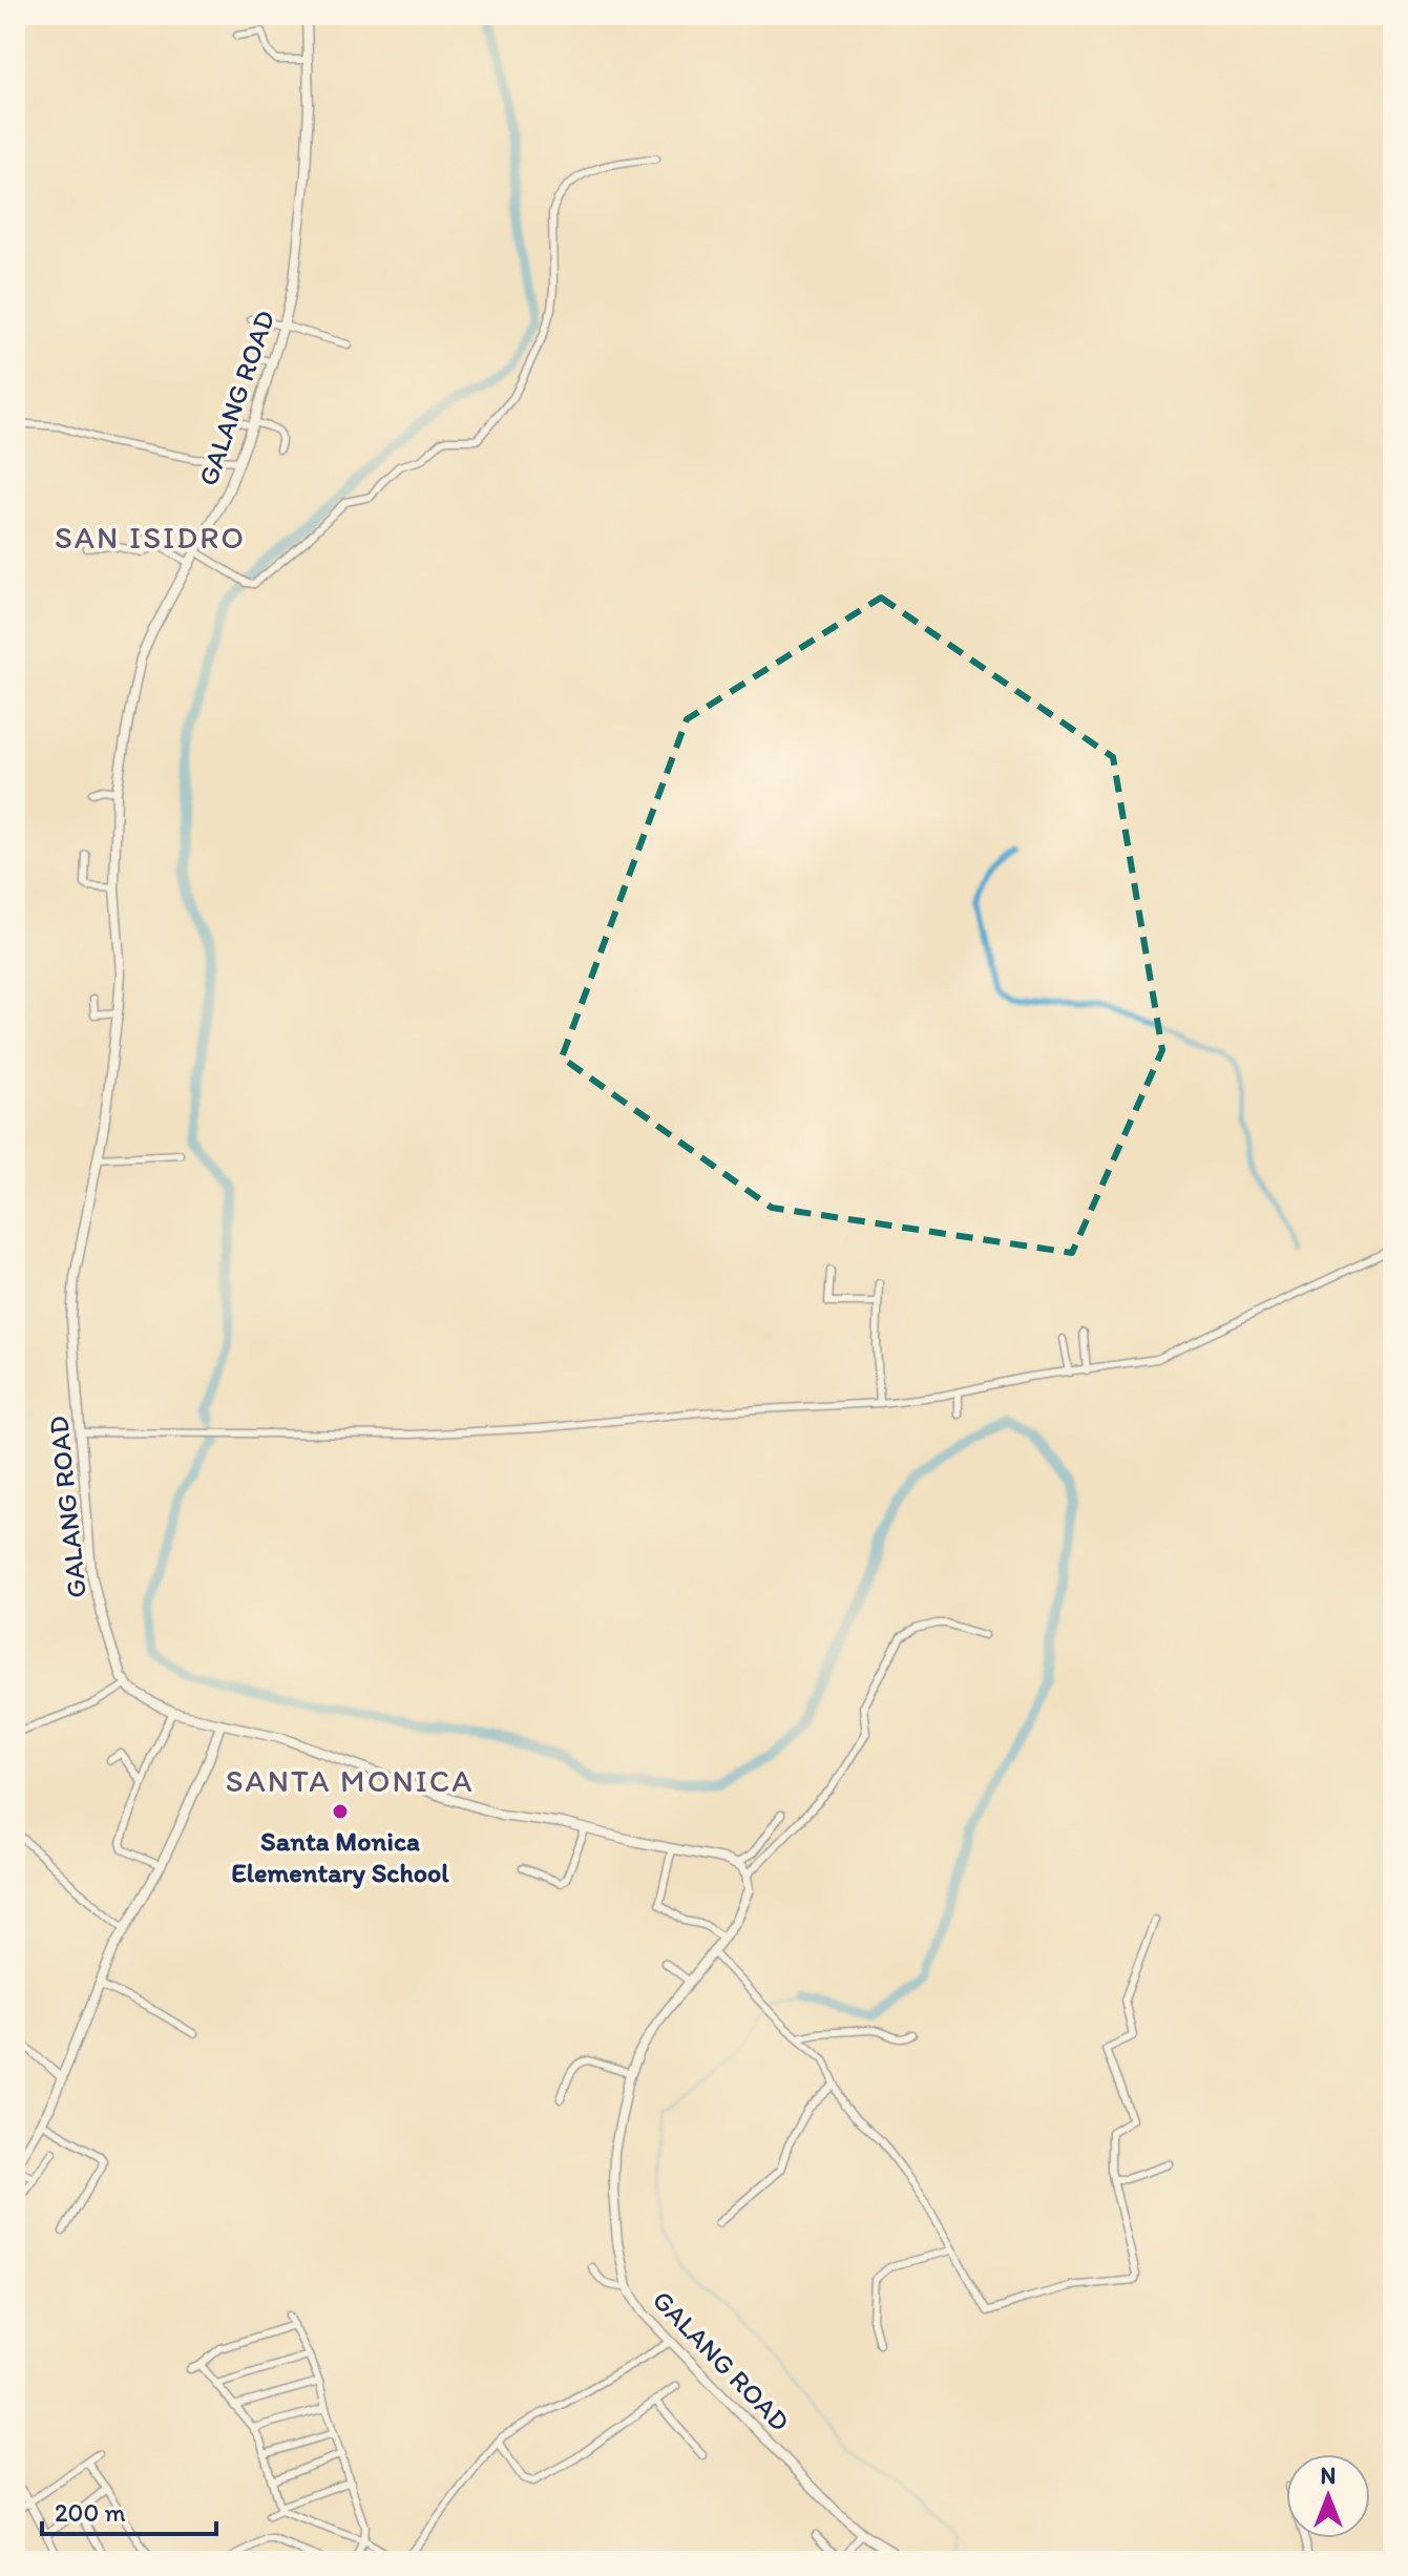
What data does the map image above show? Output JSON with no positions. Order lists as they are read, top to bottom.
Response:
{
  "streets": {
    "street": ["GALANG ROAD"]
  },
  "districts": ["SAN ISIDRO", "SANTA MONICA"],
  "places": ["Santa Monica Elementary School"],
  "scale_bar": "200 m",
  "north": "top"
}
